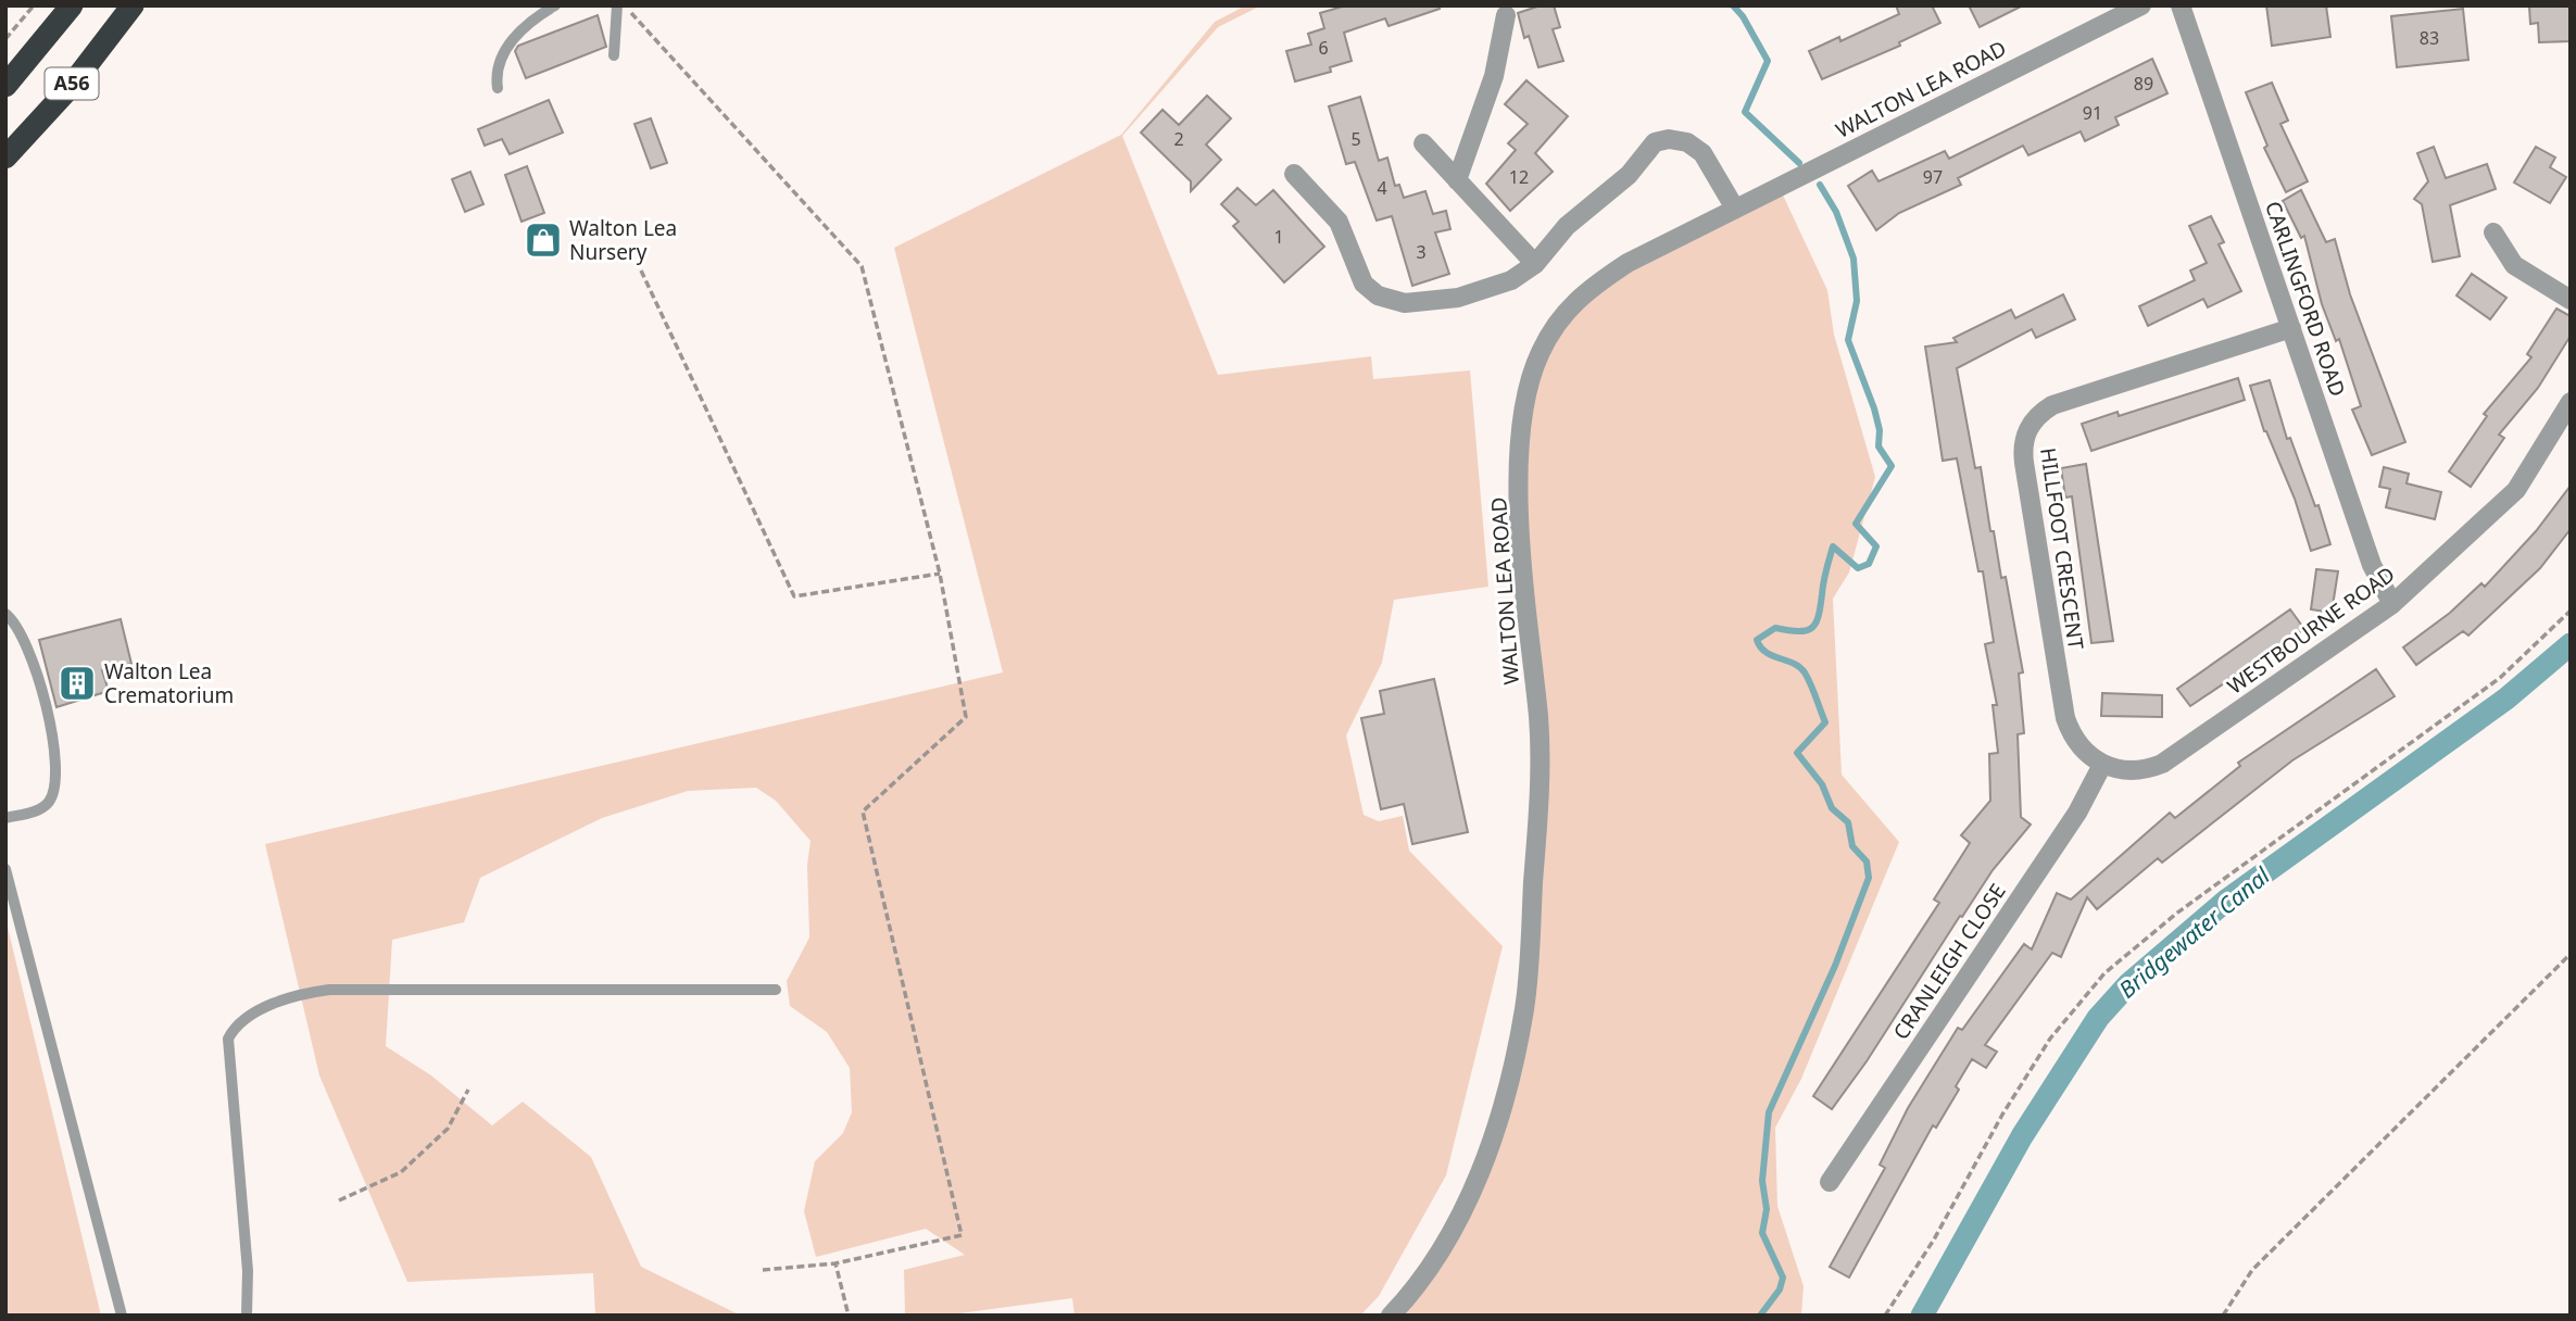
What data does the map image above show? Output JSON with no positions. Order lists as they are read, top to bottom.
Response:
{
  "streets": {
    "highway": ["A56"],
    "street": [
      "WALTON LEA ROAD",
      "CARLINGFORD ROAD",
      "HILLFOOT CRESCENT",
      "WESTBOURNE ROAD",
      "CRANLEIGH CLOSE"
    ]
  },
  "crossings": [
    ["CARLINGFORD ROAD", "HILLFOOT CRESCENT"],
    ["CARLINGFORD ROAD", "WESTBOURNE ROAD"],
    ["HILLFOOT CRESCENT", "WESTBOURNE ROAD"],
    ["HILLFOOT CRESCENT", "CRANLEIGH CLOSE"],
    ["WESTBOURNE ROAD", "CRANLEIGH CLOSE"]
  ],
  "water": ["Bridgewater Canal"],
  "places": {
    "shop": ["Walton Lea Nursery"],
    "building": ["Walton Lea Crematorium"]
  },
  "house_numbers": [
    "83",
    "6",
    "89",
    "91",
    "2",
    "5",
    "12",
    "97",
    "4",
    "1",
    "3"
  ]
}
